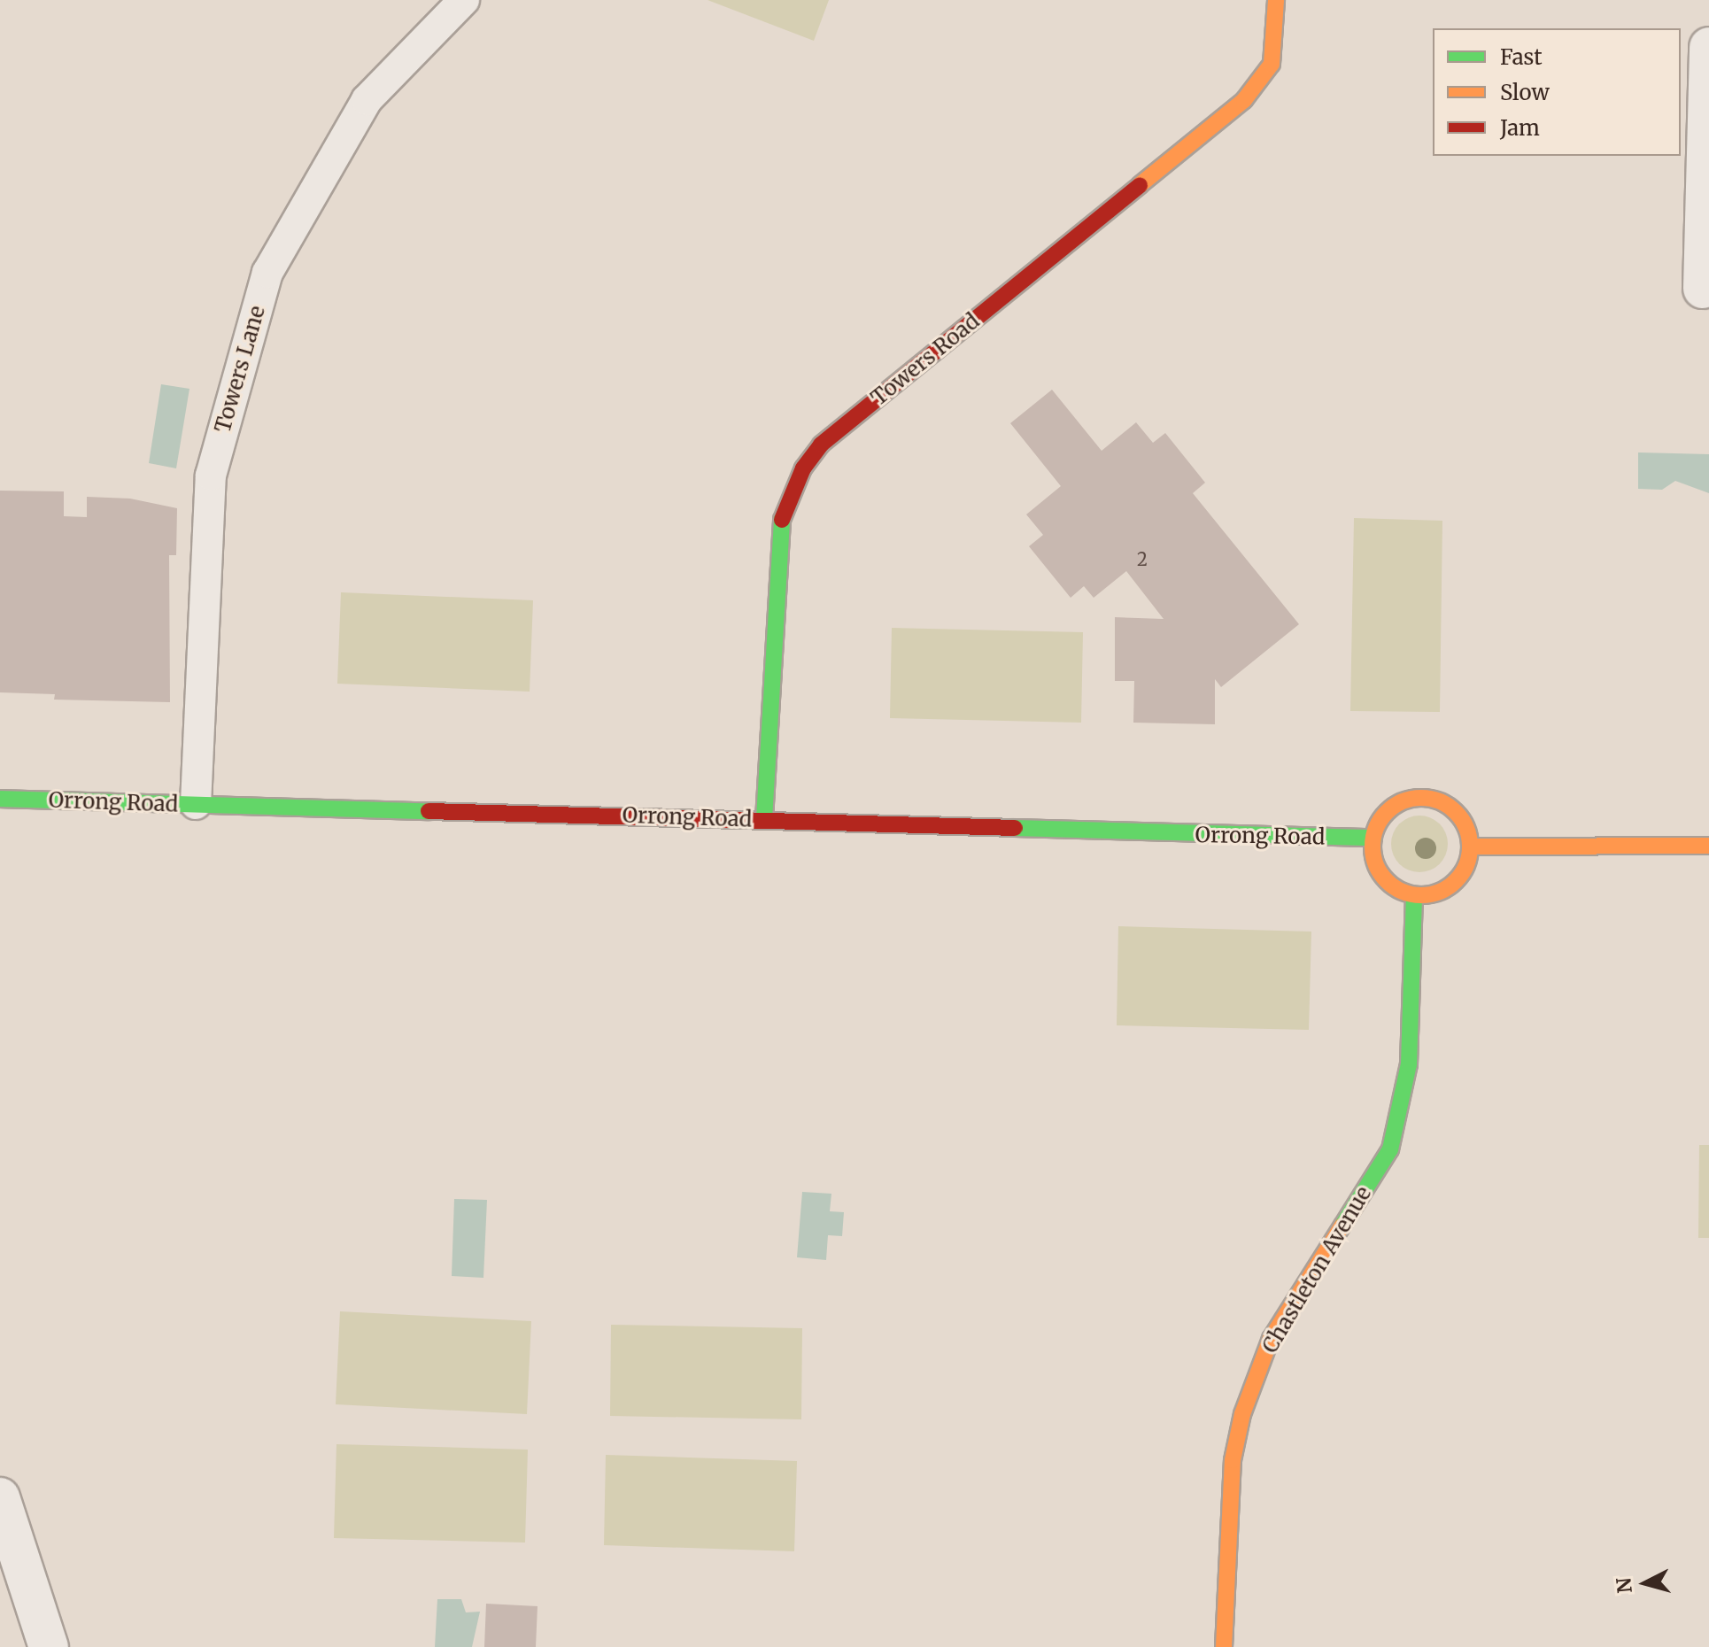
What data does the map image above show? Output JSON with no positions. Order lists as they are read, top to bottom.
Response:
{
  "streets": {
    "street": ["Towers Road", "Orrong Road", "Chastleton Avenue"],
    "lane": ["Towers Lane"]
  },
  "crossings": [
    ["Towers Road", "Orrong Road"],
    ["Towers Lane", "Orrong Road"],
    ["Orrong Road", "Chastleton Avenue"]
  ],
  "house_numbers": ["2"],
  "legend": ["Fast", "Slow", "Jam"],
  "north": "left"
}
